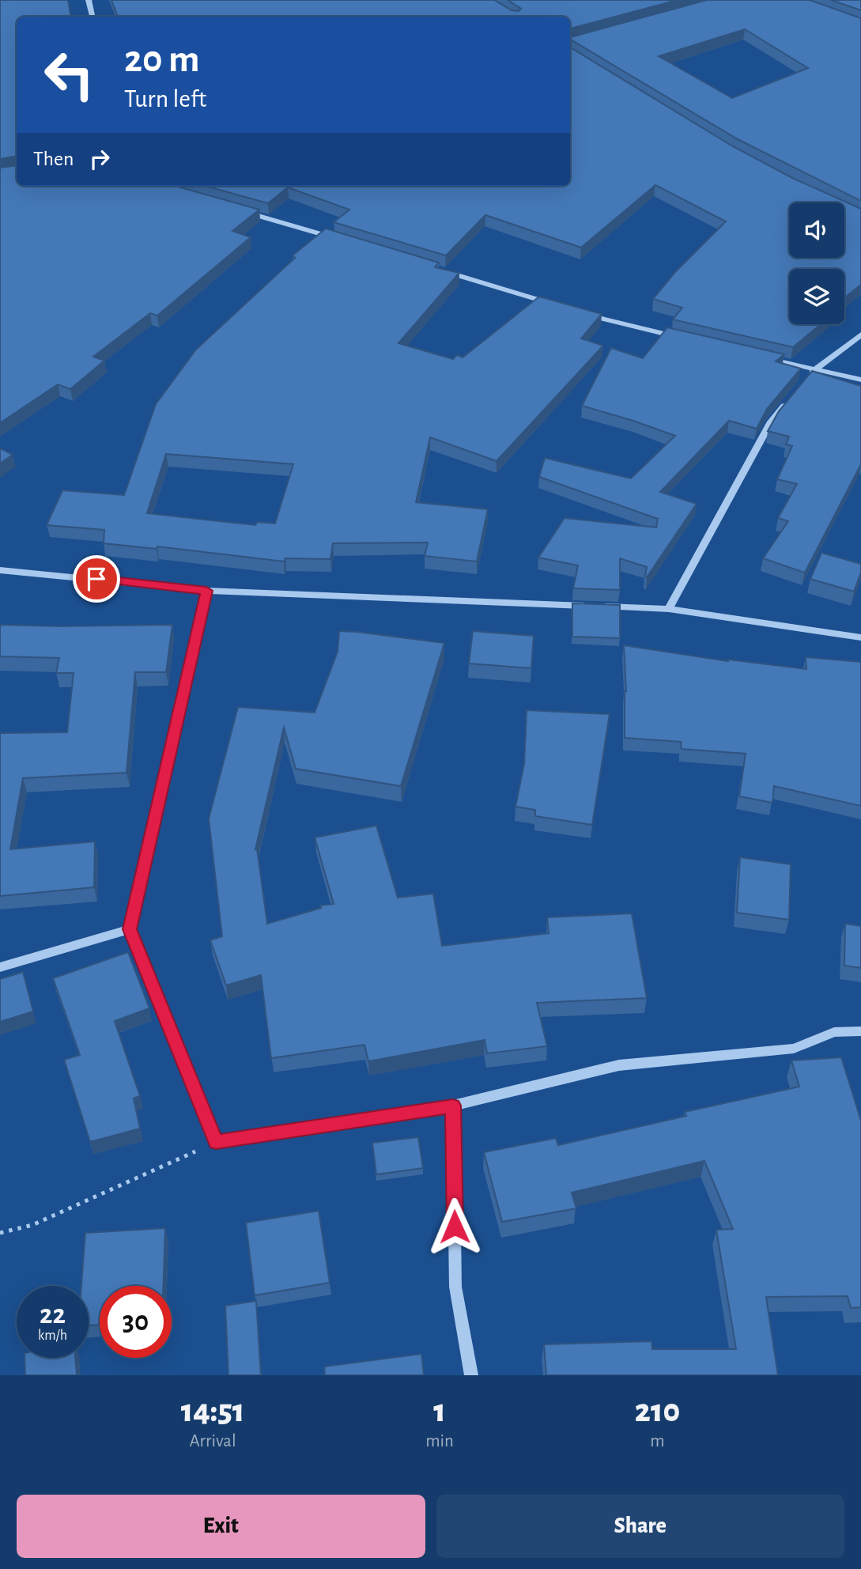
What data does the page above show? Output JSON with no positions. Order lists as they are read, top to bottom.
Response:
{
  "page": {
    "turn": ["20 m", "Turn left"],
    "then": "Then",
    "speed": "22 km/h",
    "limit": "30",
    "eta": [
      "14:51",
      "Arrival",
      "1",
      "min",
      "210",
      "m"
    ],
    "buttons": ["Exit", "Share"]
  }
}
